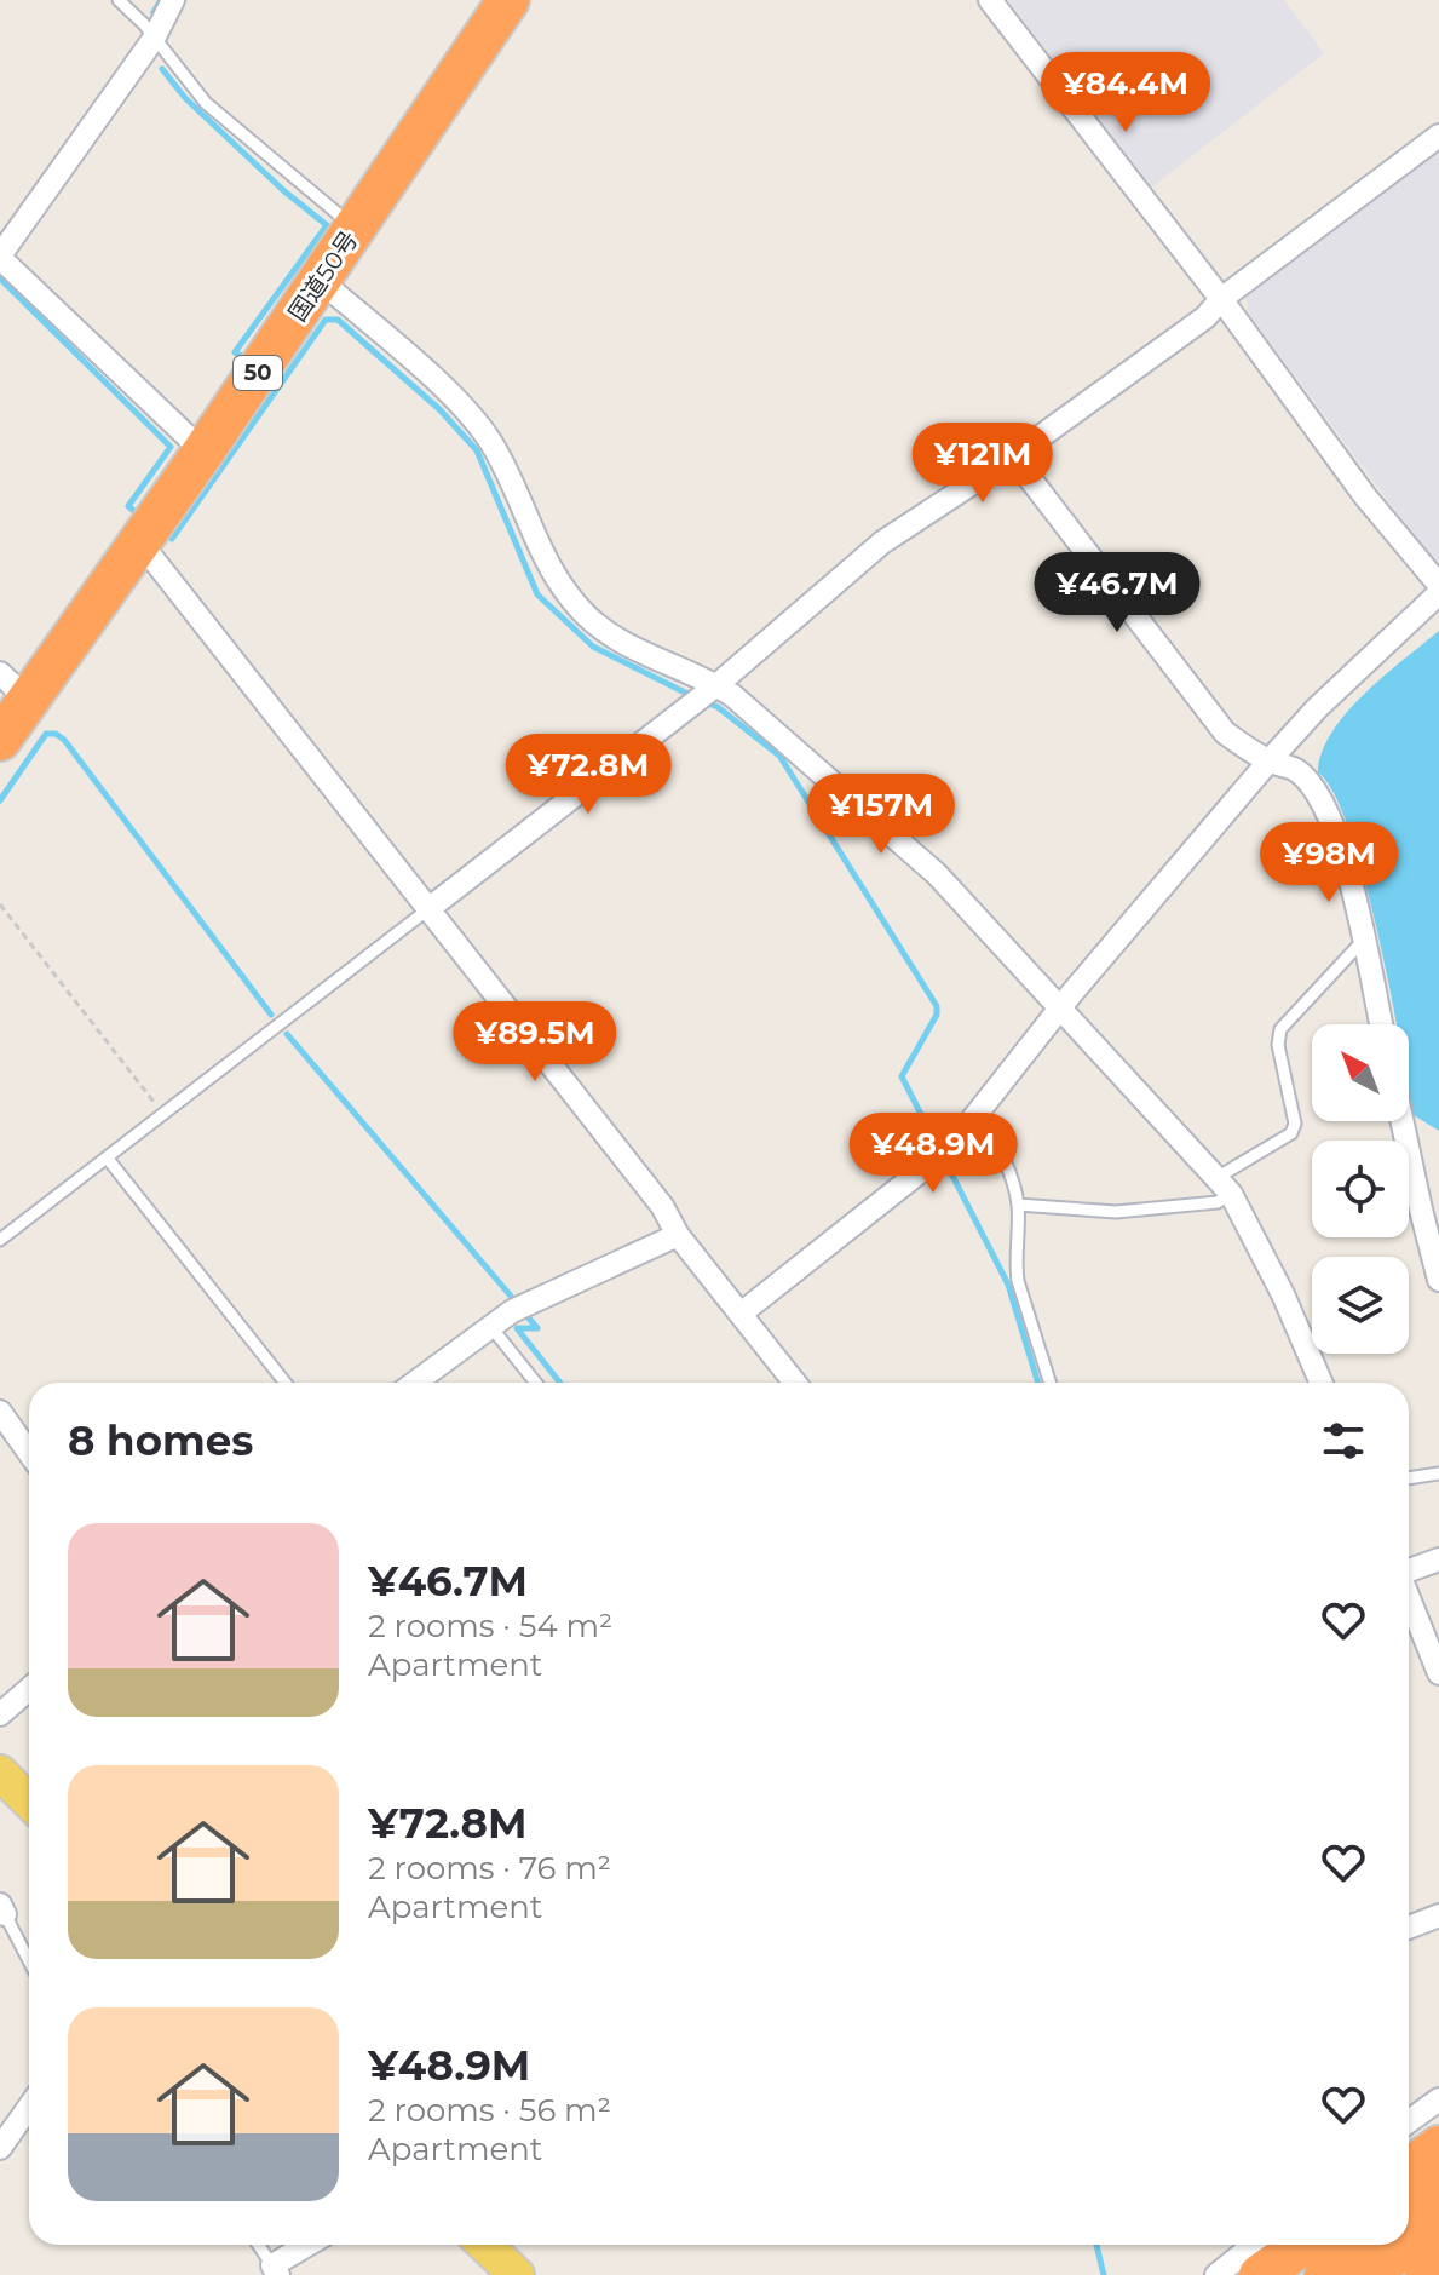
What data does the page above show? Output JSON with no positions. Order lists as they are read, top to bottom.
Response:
{
  "streets": {
    "highway": ["国道50号", "50"]
  },
  "north": "top left",
  "page": {
    "price": [
      "¥84.4M",
      "¥121M",
      "¥46.7M",
      "¥72.8M",
      "¥157M",
      "¥98M",
      "¥89.5M",
      "¥48.9M"
    ],
    "heading": "8 homes",
    "list": [
      {
        "name": "¥46.7M",
        "note": "2 rooms · 54 m² · Apartment"
      },
      {
        "name": "¥72.8M",
        "note": "2 rooms · 76 m² · Apartment"
      },
      {
        "name": "¥48.9M",
        "note": "2 rooms · 56 m² · Apartment"
      }
    ]
  }
}
